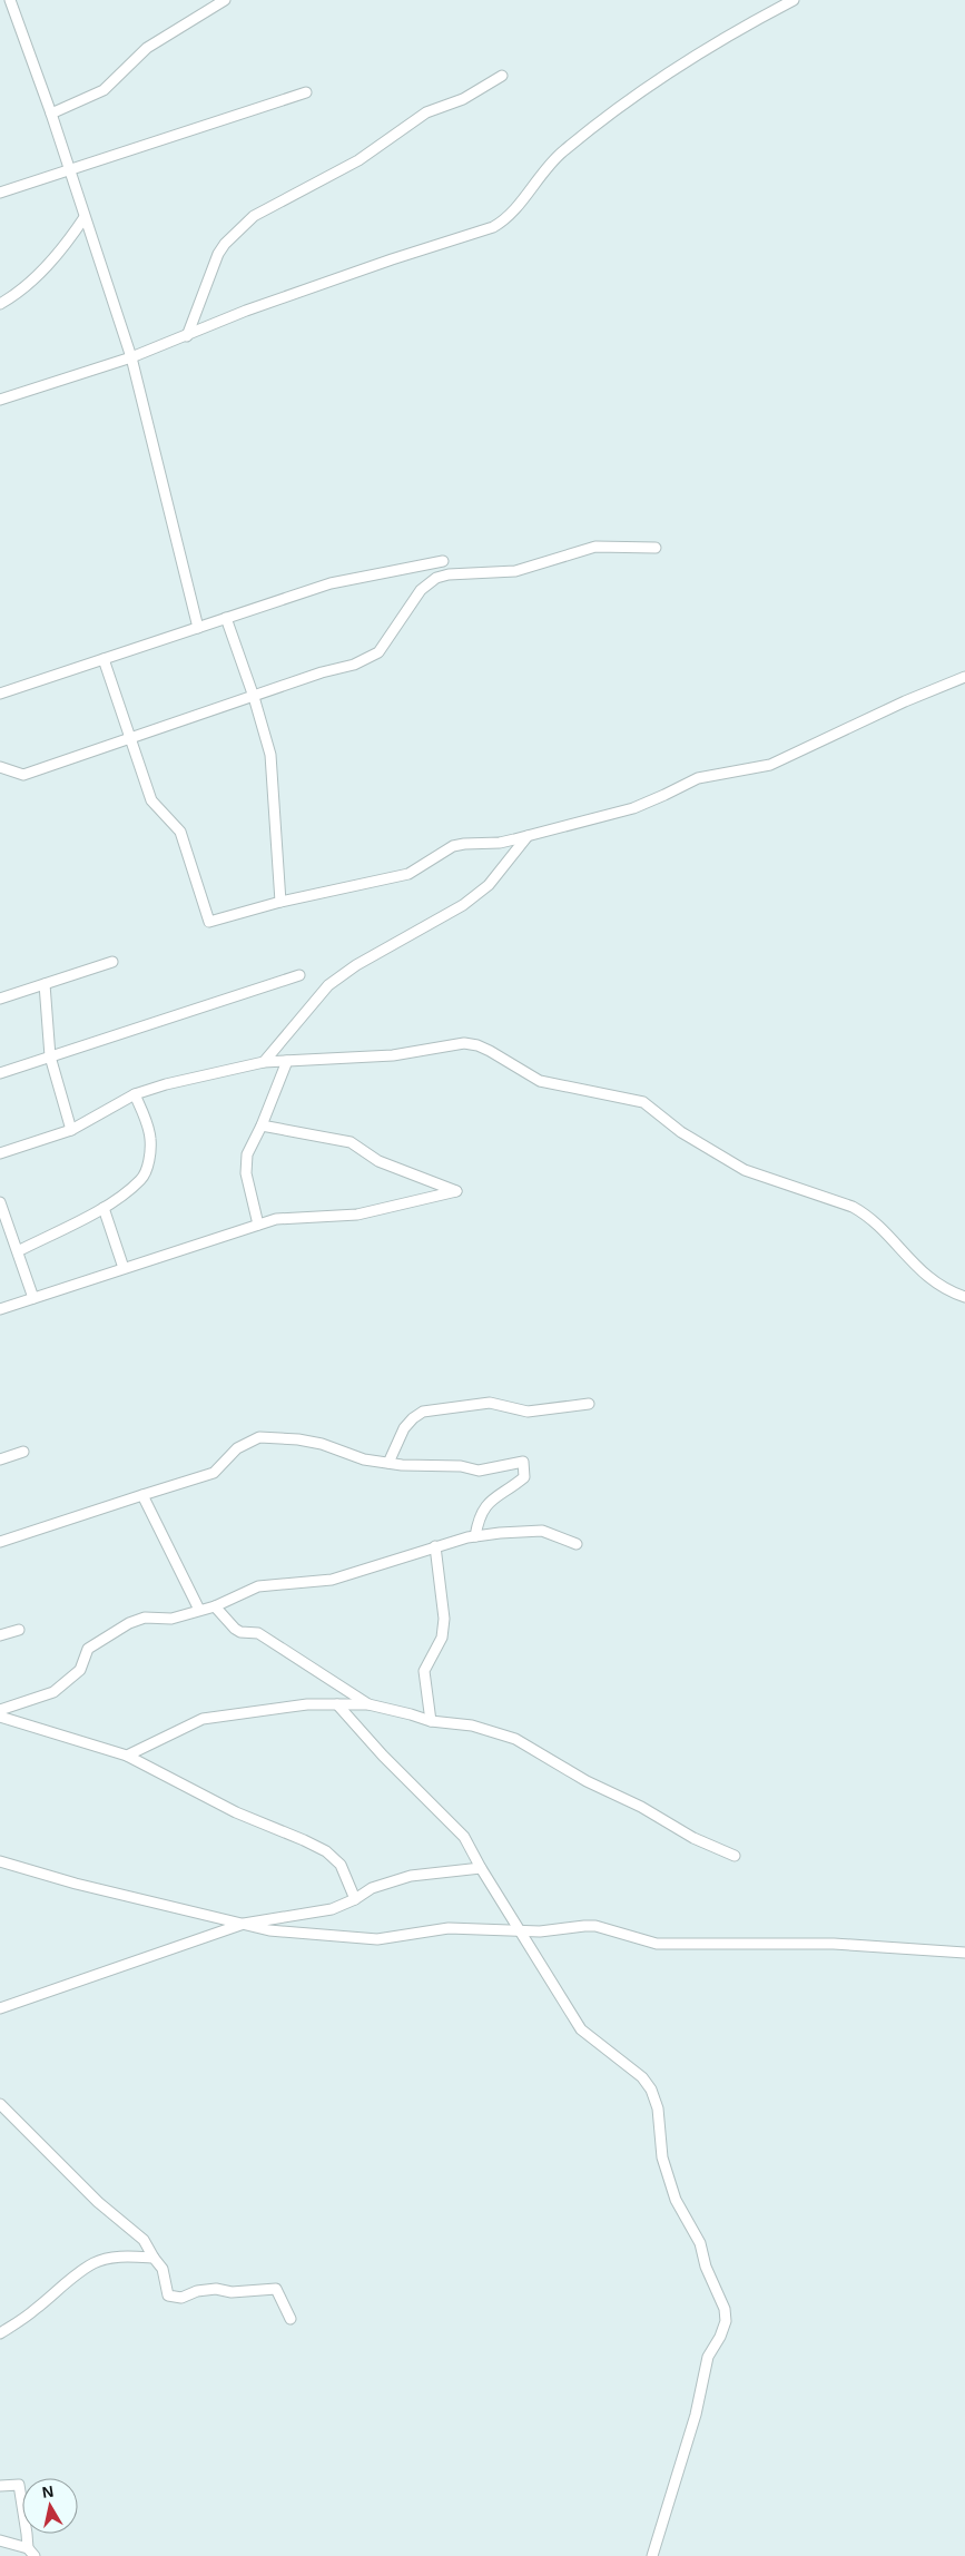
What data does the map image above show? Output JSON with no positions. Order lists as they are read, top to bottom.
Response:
{
  "north": "top"
}
